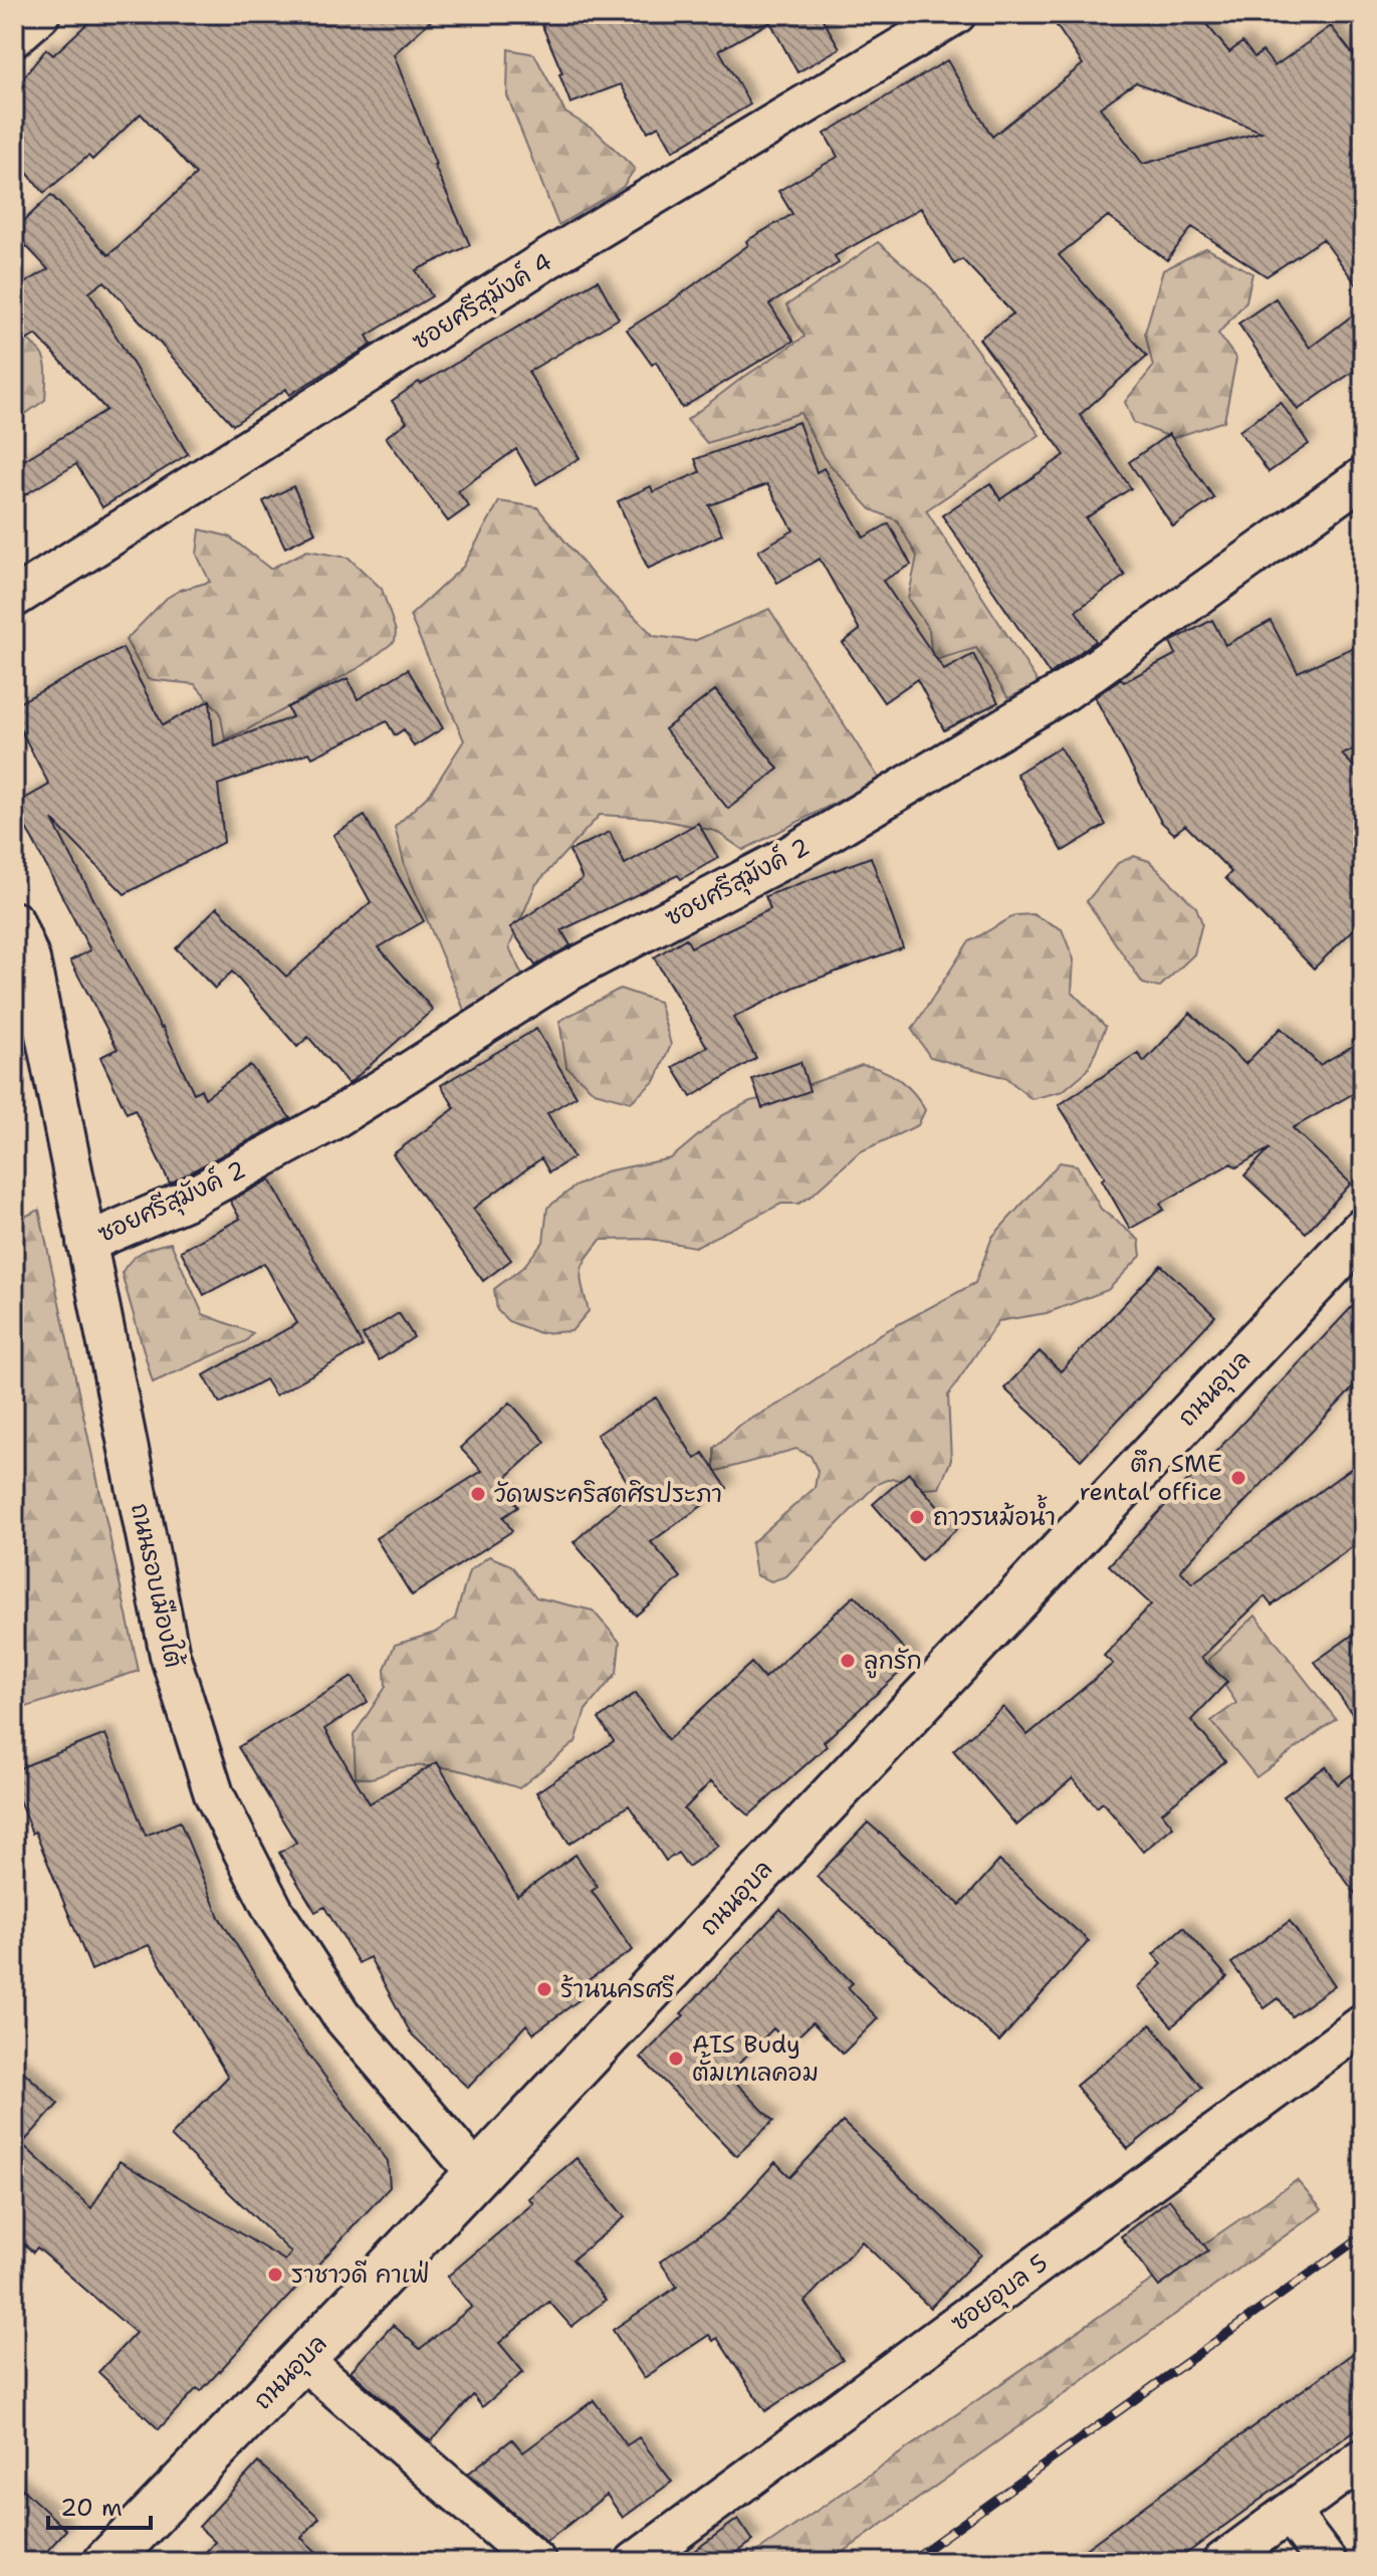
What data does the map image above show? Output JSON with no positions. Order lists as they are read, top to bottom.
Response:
{
  "streets": {
    "main road": ["ถนนอุบล"],
    "street": [
      "ซอยศรีสุมังค์ 4",
      "ซอยศรีสุมังค์ 2",
      "ถนนรอบเมืองใต้",
      "ซอยอุบล 5"
    ]
  },
  "crossings": [
    ["ซอยศรีสุมังค์ 2", "ถนนรอบเมืองใต้"],
    ["ถนนอุบล", "ถนนรอบเมืองใต้"]
  ],
  "places": [
    "ตึก SME rental office",
    "วัดพระคริสตศิรประภา",
    "ถาวรหม้อน้ำ",
    "ลูกรัก",
    "ร้านนครศรี",
    "AIS Budy ตั้มเทเลคอม",
    "ราชาวดี คาเฟ่"
  ],
  "scale_bar": "20 m"
}
